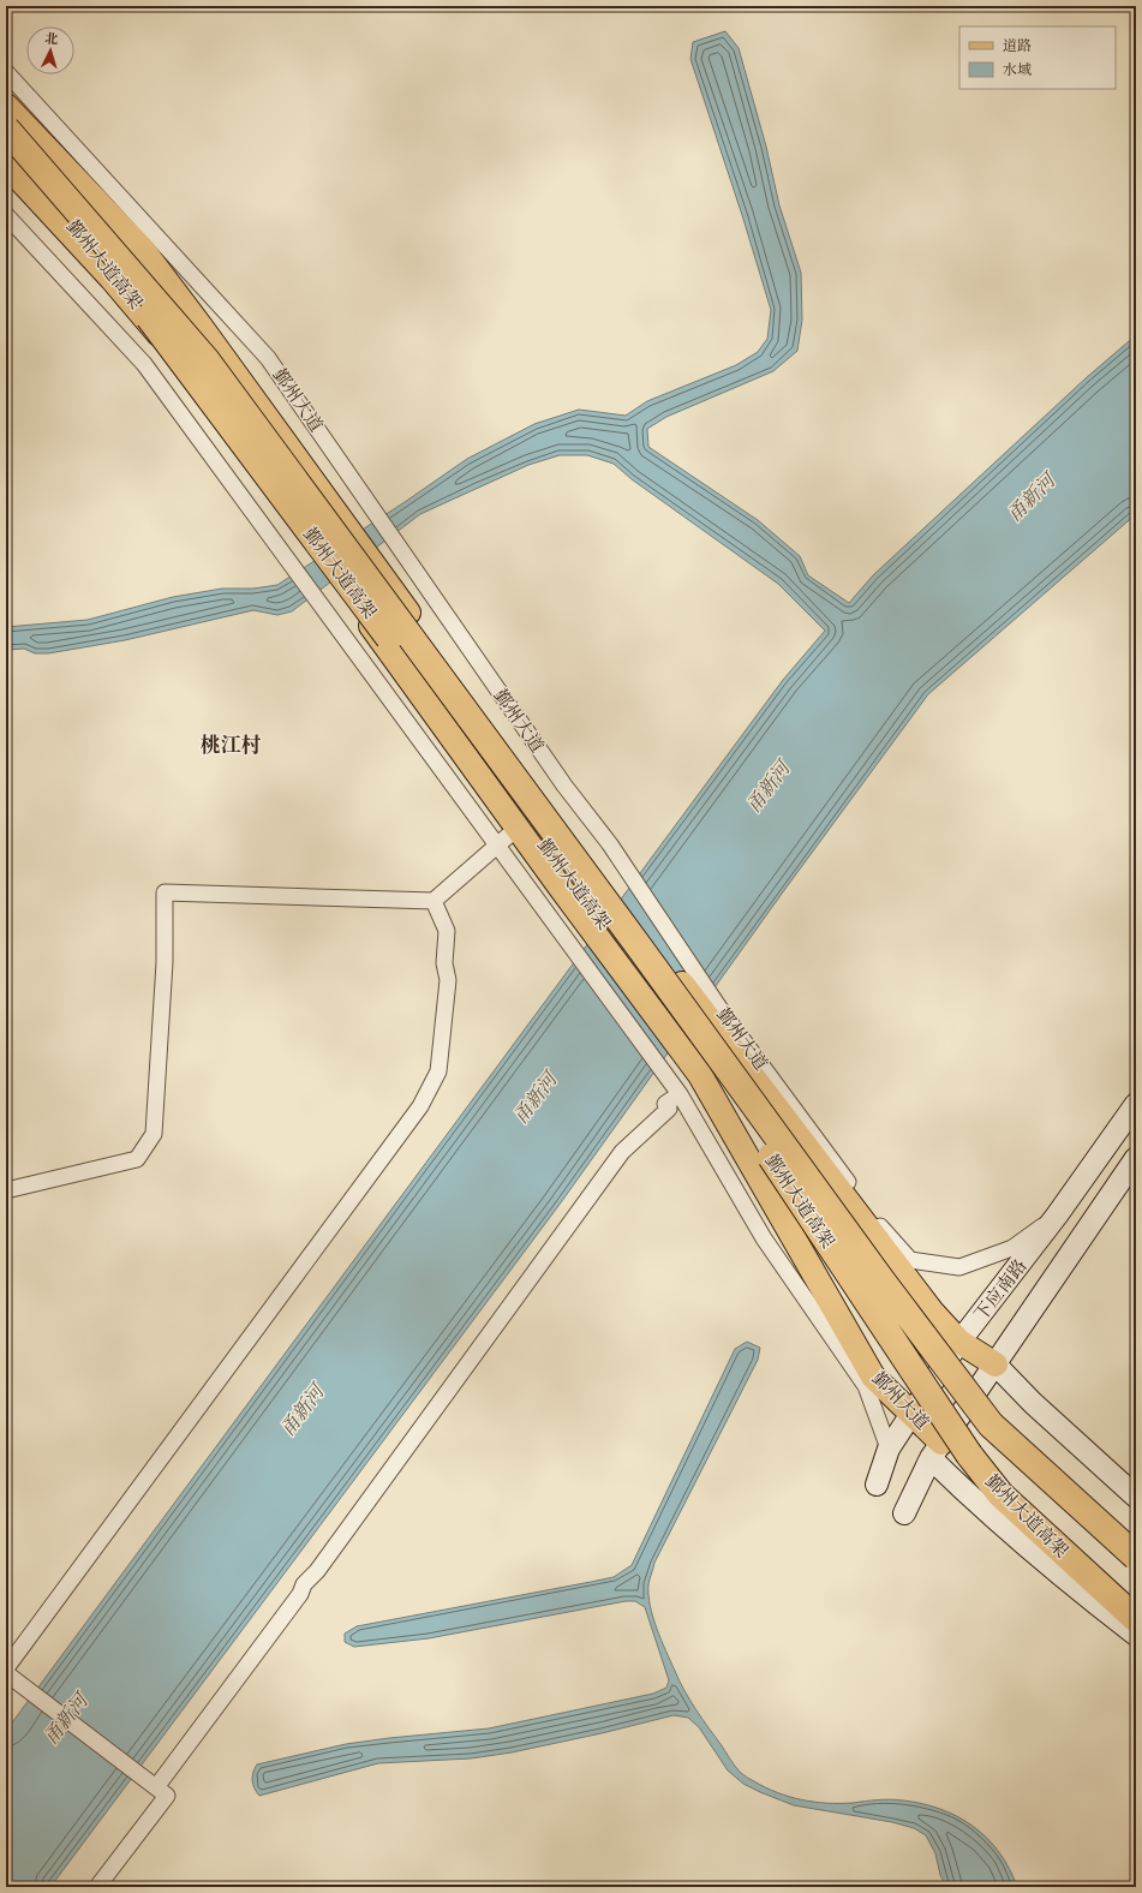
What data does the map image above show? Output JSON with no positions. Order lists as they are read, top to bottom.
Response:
{
  "streets": {
    "highway": ["鄞州大道高架"],
    "main road": ["鄞州大道", "下应南路"]
  },
  "crossings": [
    ["鄞州大道", "下应南路"]
  ],
  "districts": ["桃江村"],
  "water": ["甬新河"],
  "legend": ["道路", "水域"],
  "north": "top"
}
